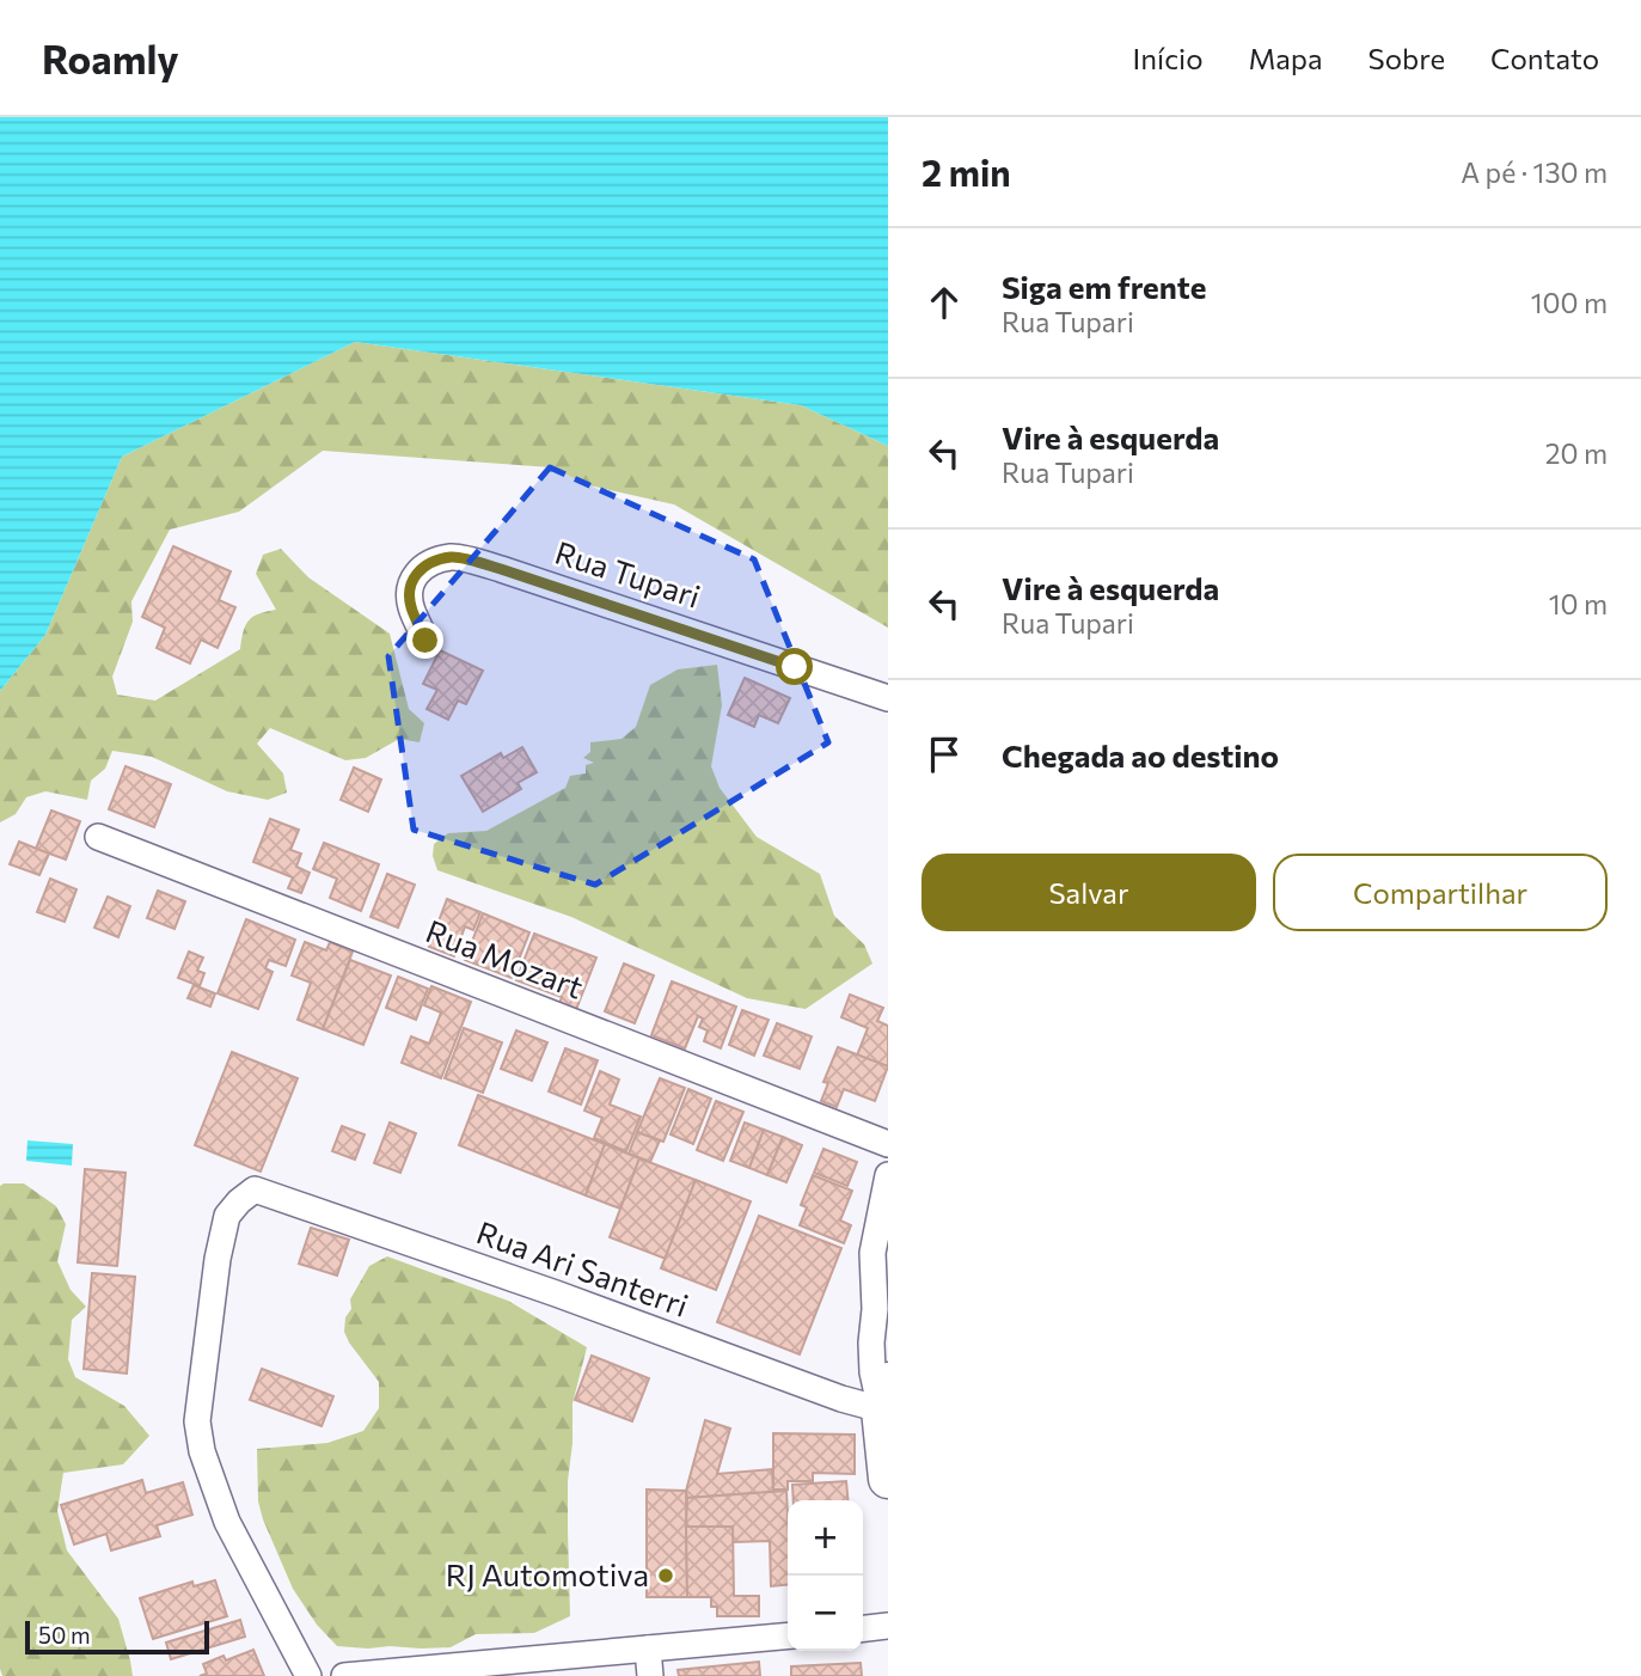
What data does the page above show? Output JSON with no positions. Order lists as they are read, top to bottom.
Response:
{
  "streets": {
    "street": ["Rua Tupari", "Rua Mozart", "Rua Ari Santerri"]
  },
  "places": ["RJ Automotiva"],
  "scale_bar": "50 m",
  "page": {
    "header": "Roamly",
    "nav": [
      "Início",
      "Mapa",
      "Sobre",
      "Contato"
    ],
    "heading": ["2 min", "A pé · 130 m"],
    "list": [
      ["Siga em frente", "Rua Tupari", "100 m"],
      ["Vire à esquerda", "Rua Tupari", "20 m"],
      ["Vire à esquerda", "Rua Tupari", "10 m"],
      "Chegada ao destino"
    ],
    "buttons": ["Salvar", "Compartilhar"],
    "map_buttons": ["+", "−"],
    "scale": "50 m"
  }
}
